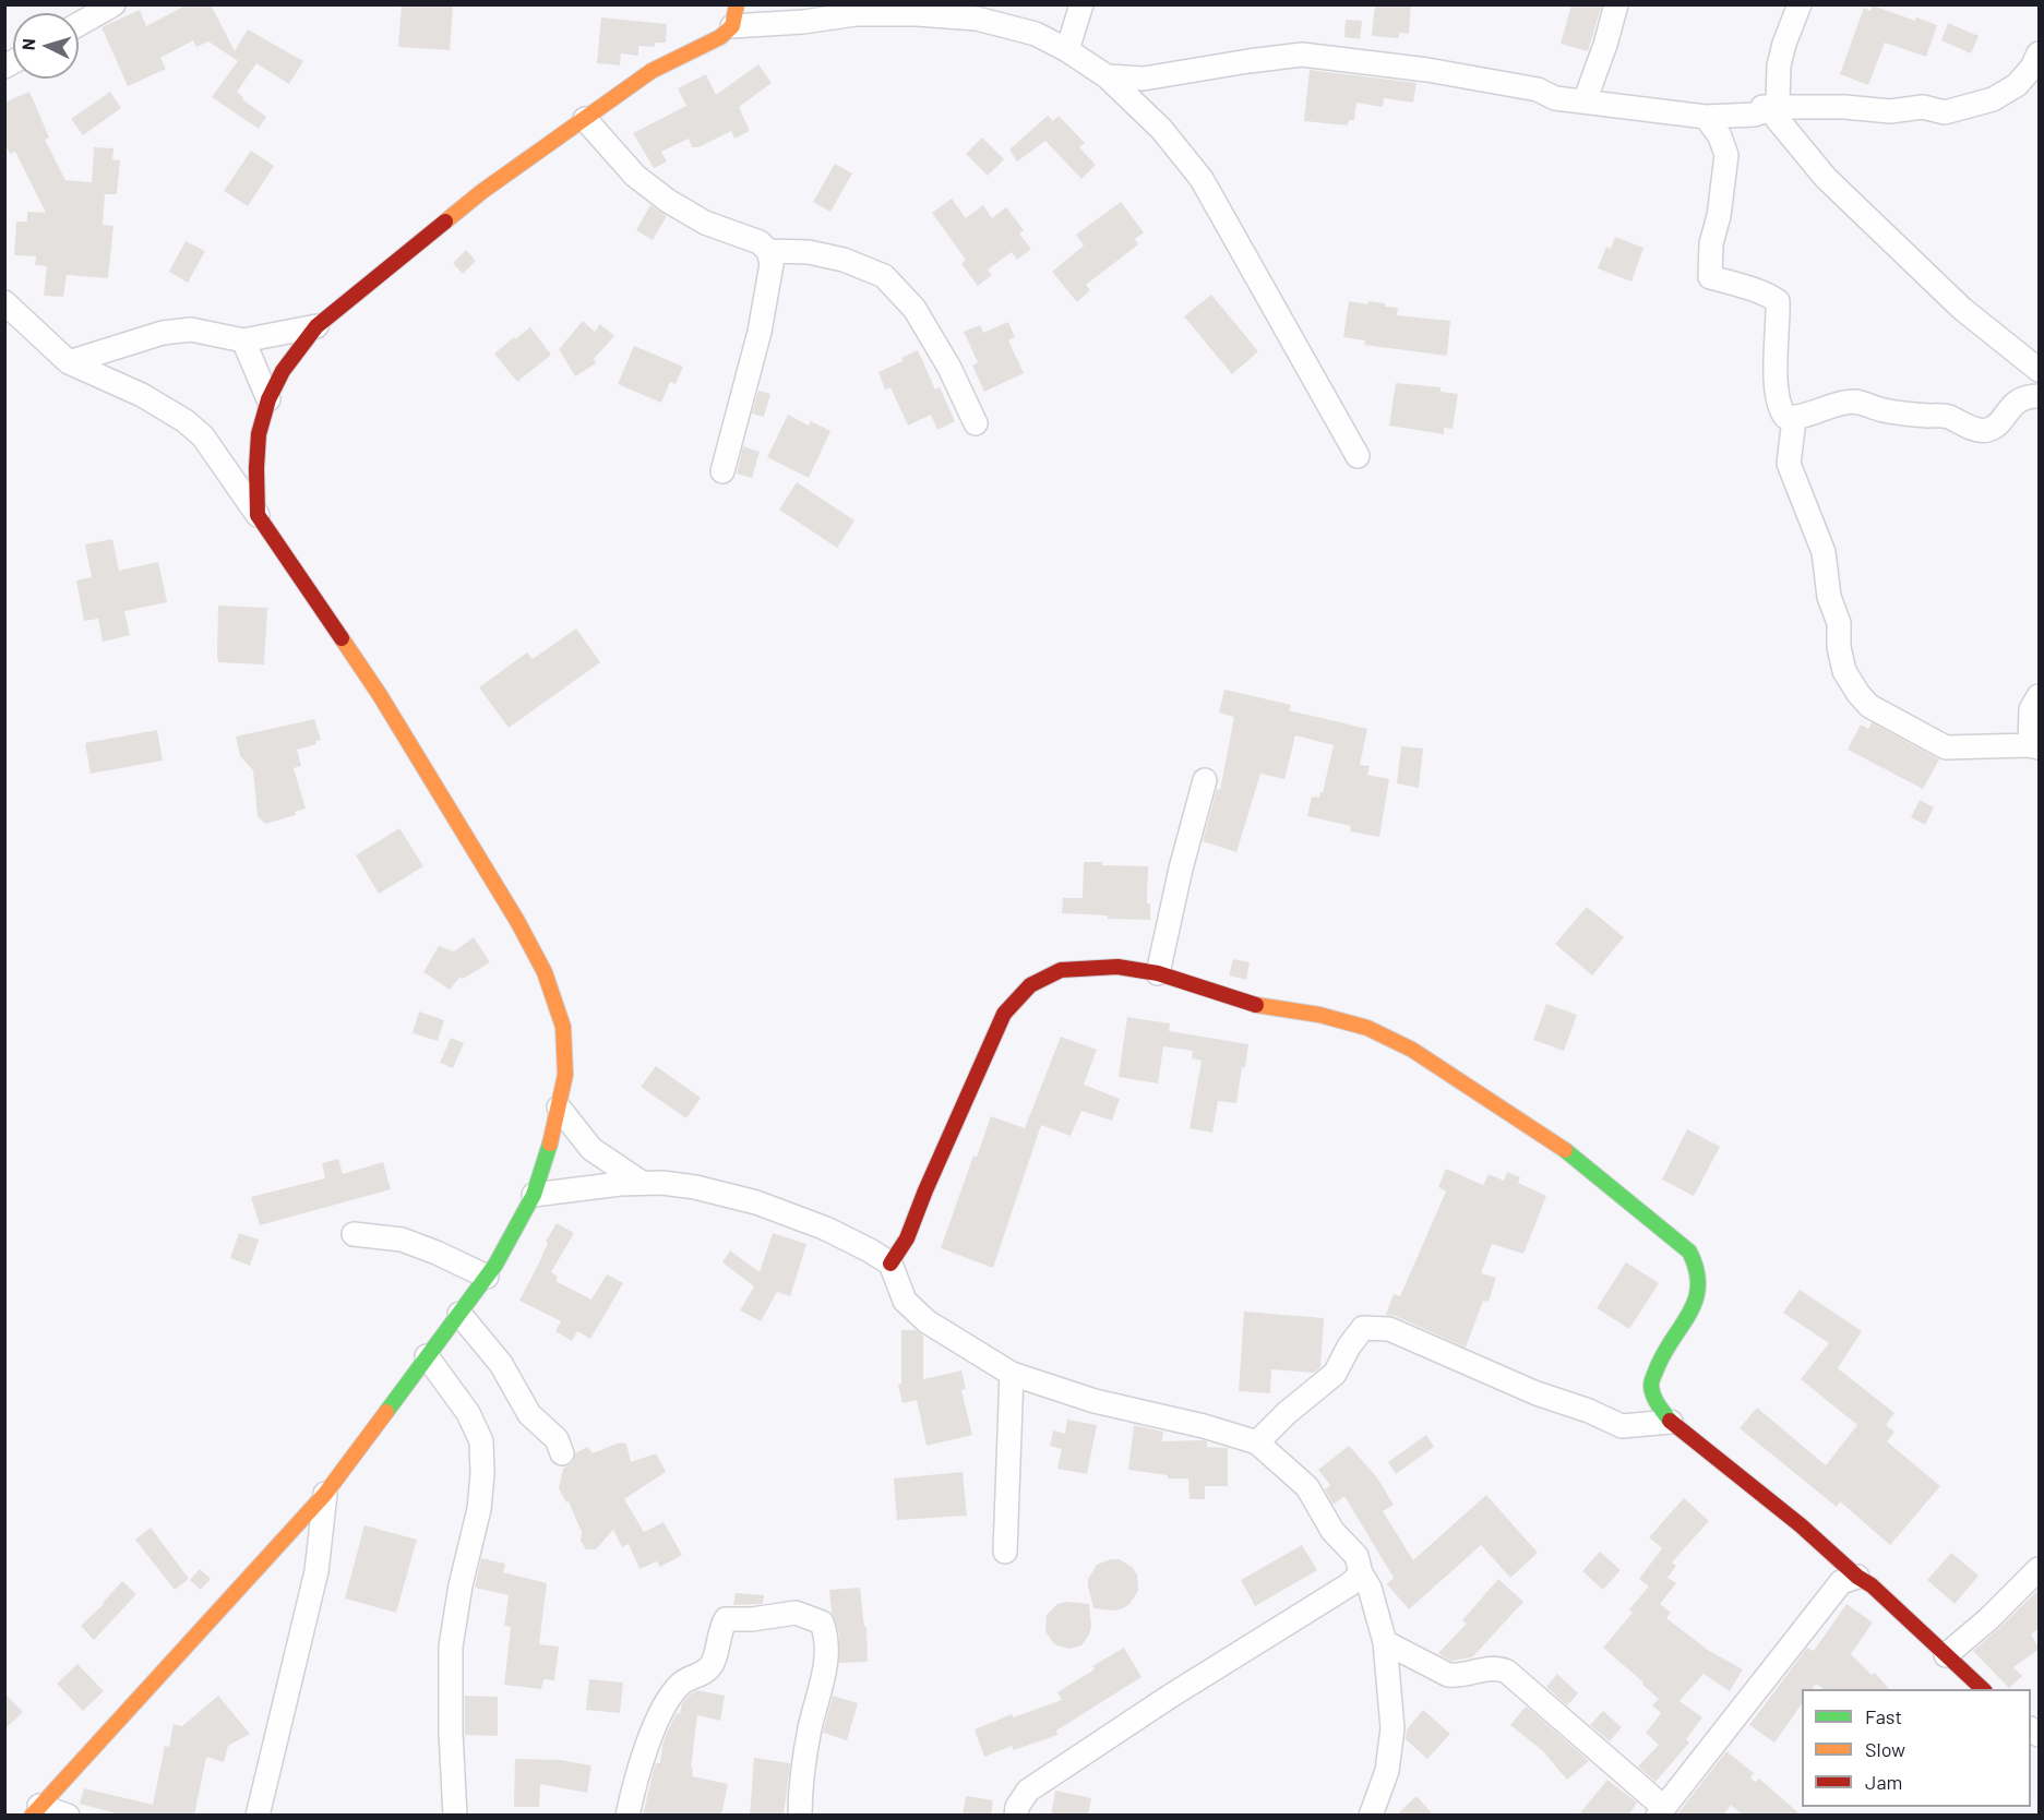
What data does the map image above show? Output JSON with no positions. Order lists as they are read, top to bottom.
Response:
{
  "legend": ["Fast", "Slow", "Jam"],
  "north": "left"
}
